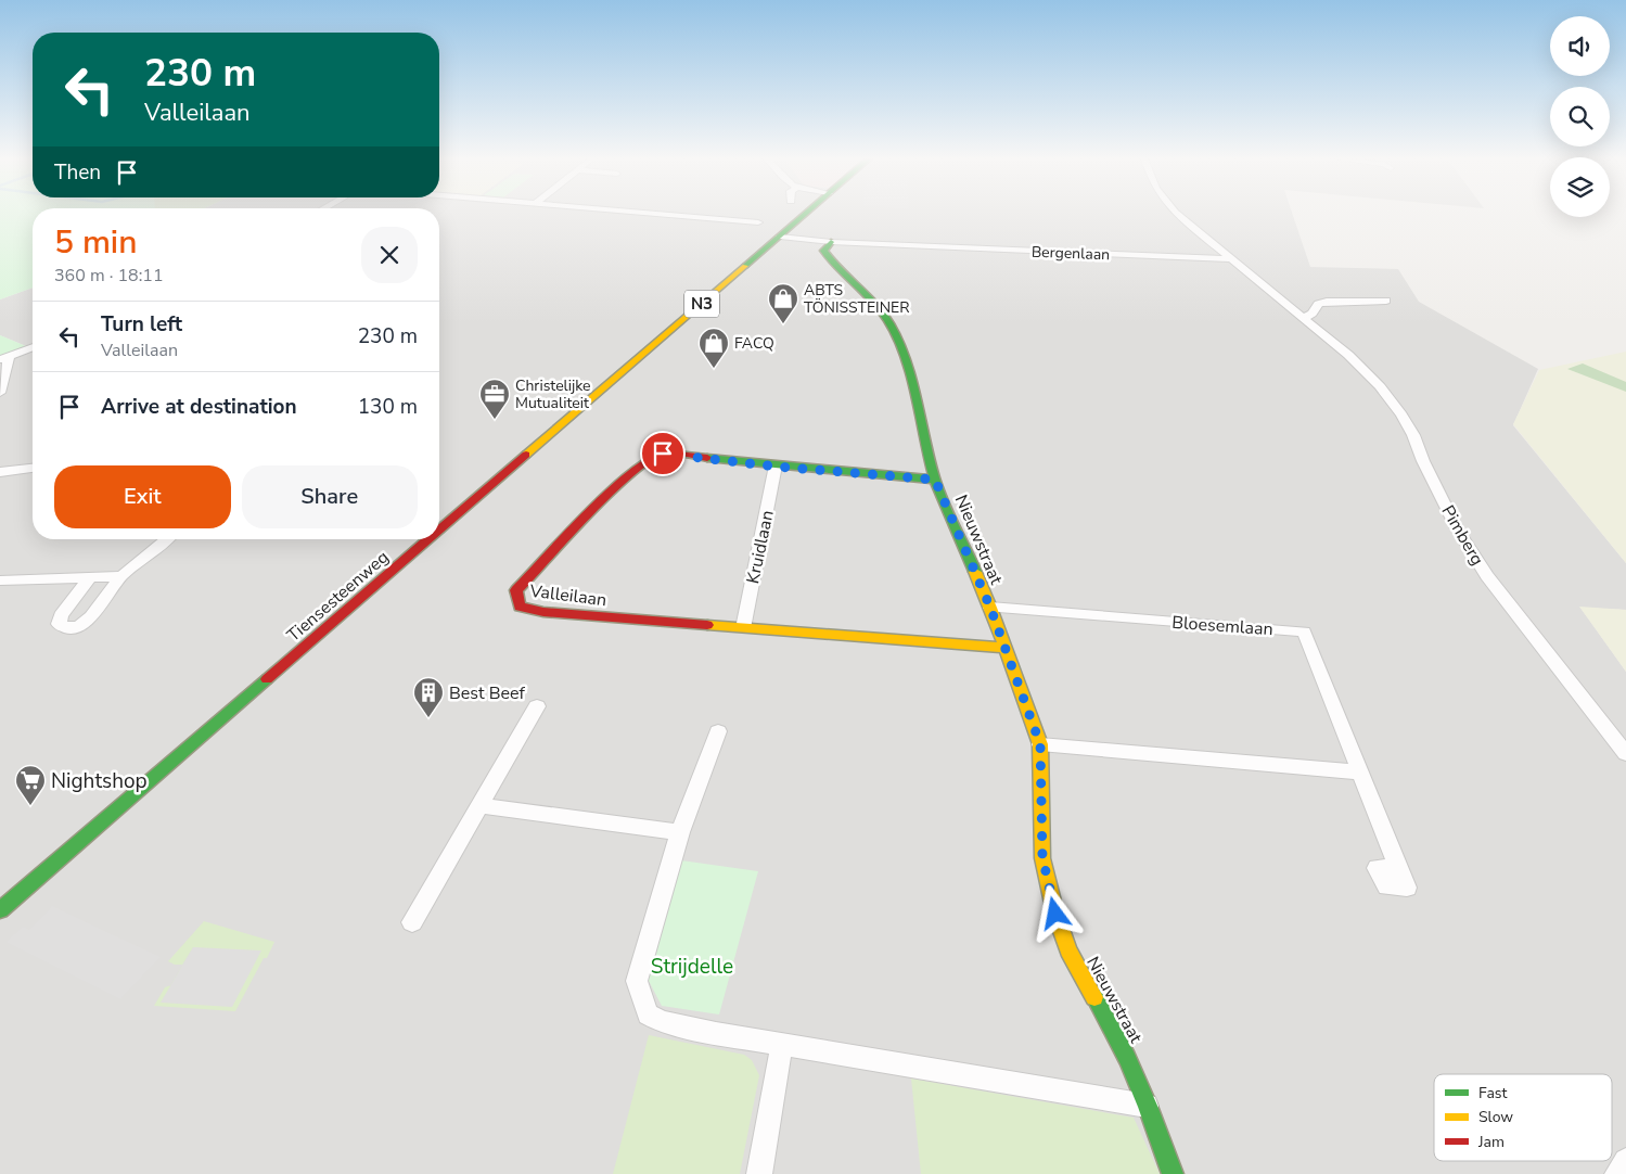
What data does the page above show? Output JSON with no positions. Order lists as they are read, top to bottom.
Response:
{
  "streets": {
    "street": [
      "Bergenlaan",
      "N3",
      "Pimberg",
      "Nieuwstraat",
      "Kruidlaan",
      "Valleilaan",
      "Tiensesteenweg",
      "Bloesemlaan"
    ]
  },
  "crossings": [
    ["Bergenlaan", "Pimberg"],
    ["Bergenlaan", "Nieuwstraat"],
    ["Bergenlaan", "Tiensesteenweg"],
    ["Nieuwstraat", "Valleilaan"],
    ["Nieuwstraat", "Bloesemlaan"],
    ["Kruidlaan", "Valleilaan"]
  ],
  "parks": ["Strijdelle"],
  "places": {
    "shop": ["ABTS TÖNISSTEINER", "FACQ"],
    "office": ["Christelijke Mutualiteit"],
    "building": ["Best Beef"],
    "supermarket": ["Nightshop"]
  },
  "legend": ["Fast", "Slow", "Jam"],
  "page": {
    "turn": ["230 m", "Valleilaan"],
    "then": "Then",
    "heading": ["5 min", "360 m · 18:11"],
    "list": [
      {
        "name": "Turn left",
        "note": "Valleilaan",
        "value": "230 m"
      },
      {
        "name": "Arrive at destination",
        "value": "130 m"
      }
    ],
    "buttons": ["Exit", "Share"]
  }
}
